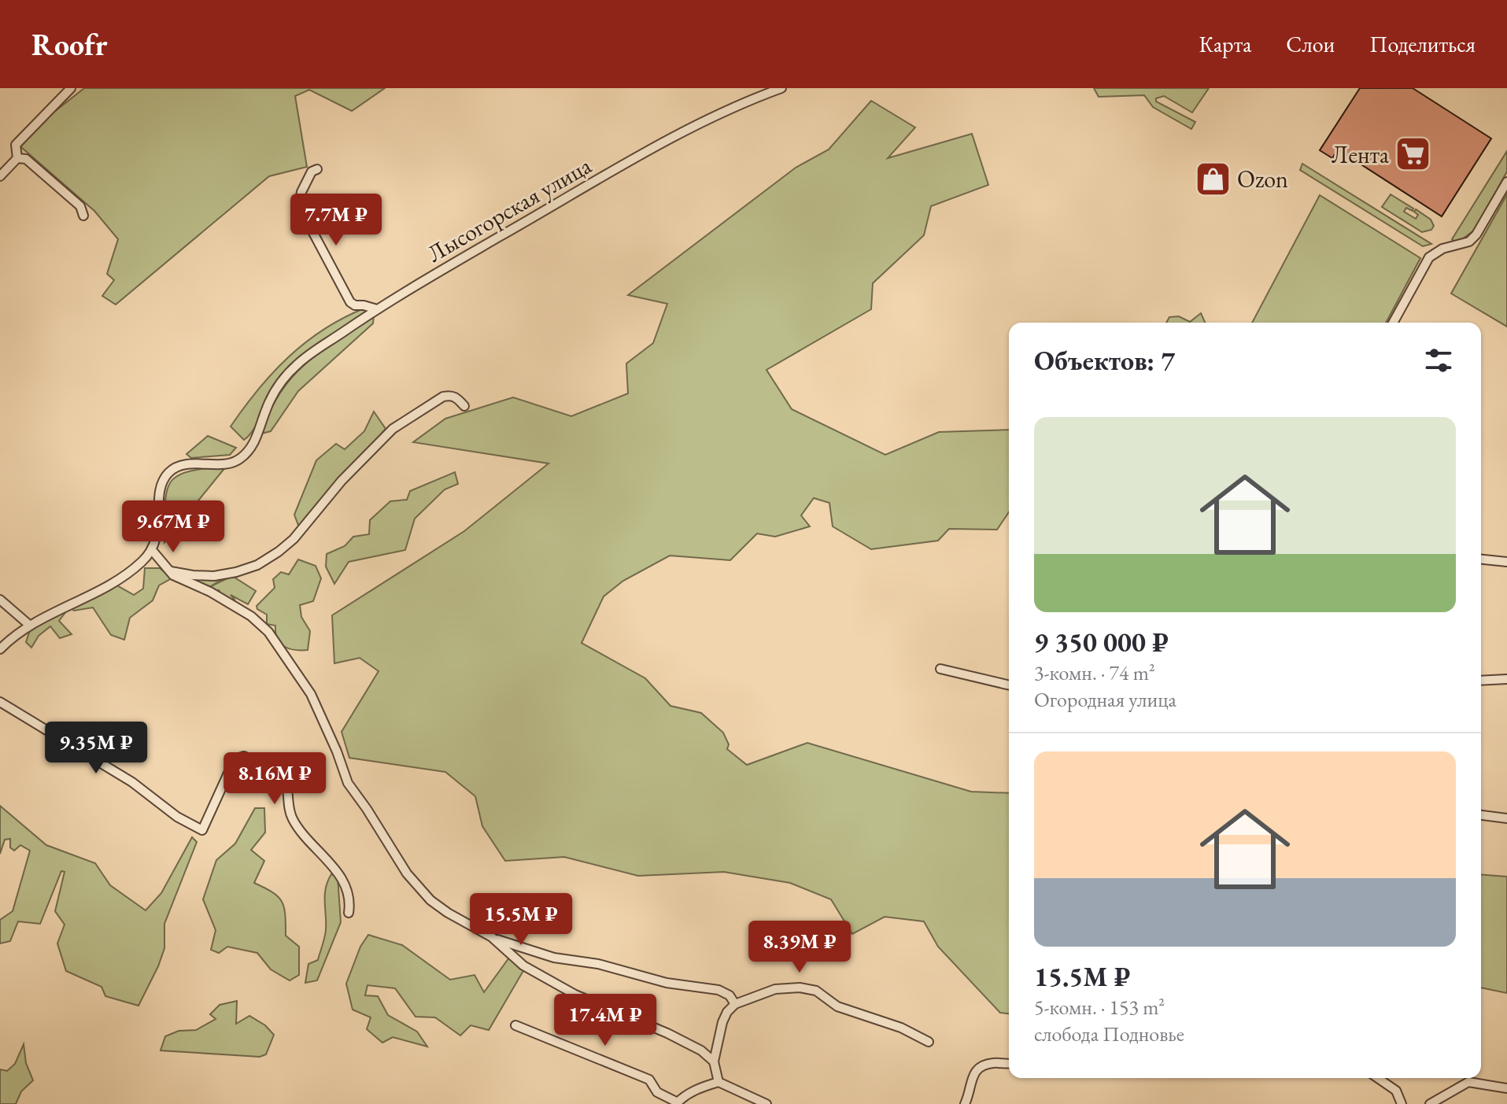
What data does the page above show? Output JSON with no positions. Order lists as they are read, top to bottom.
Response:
{
  "streets": {
    "street": ["Лысогорская улица"]
  },
  "places": {
    "supermarket": ["Лента"],
    "shop": ["Ozon"]
  },
  "page": {
    "header": "Roofr",
    "nav": ["Карта", "Слои", "Поделиться"],
    "price": [
      "7.7M ₽",
      "9.67M ₽",
      "9.35M ₽",
      "8.16M ₽",
      "15.5M ₽",
      "8.39M ₽",
      "17.4M ₽"
    ],
    "heading": "Объектов: 7",
    "list": [
      {
        "name": "9 350 000 ₽",
        "note": "3-комн. · 74 m² · Огородная улица"
      },
      {
        "name": "15.5M ₽",
        "note": "5-комн. · 153 m² · слобода Подновье"
      }
    ]
  }
}
